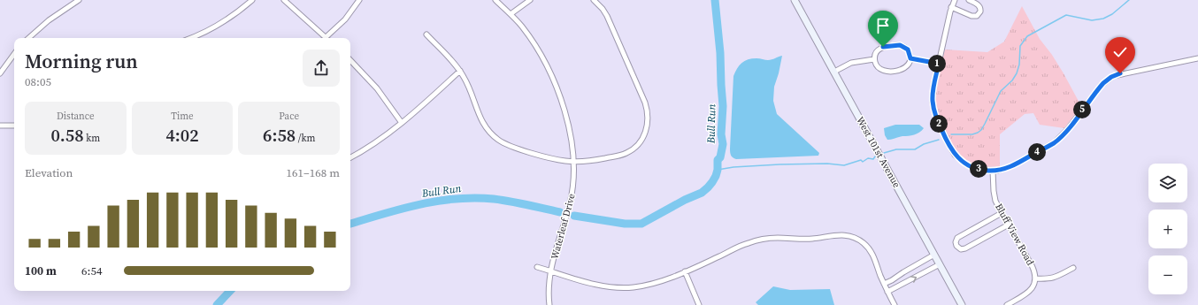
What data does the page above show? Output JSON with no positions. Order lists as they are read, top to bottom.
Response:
{
  "streets": {
    "street": ["West 101st Avenue", "Waterleaf Drive", "Bluff View Road"]
  },
  "water": ["Bull Run"],
  "page": {
    "heading": ["Morning run", "08:05"],
    "pins": [
      "1",
      "5",
      "2",
      "4",
      "3"
    ],
    "stats": [
      ["Distance", "0.58 km"],
      ["Time", "4:02"],
      ["Pace", "6:58 /km"]
    ],
    "chart": ["Elevation", "161–168 m"],
    "map_buttons": ["+", "−"],
    "list": [
      {
        "name": "100 m",
        "note": "6:54"
      }
    ]
  }
}
